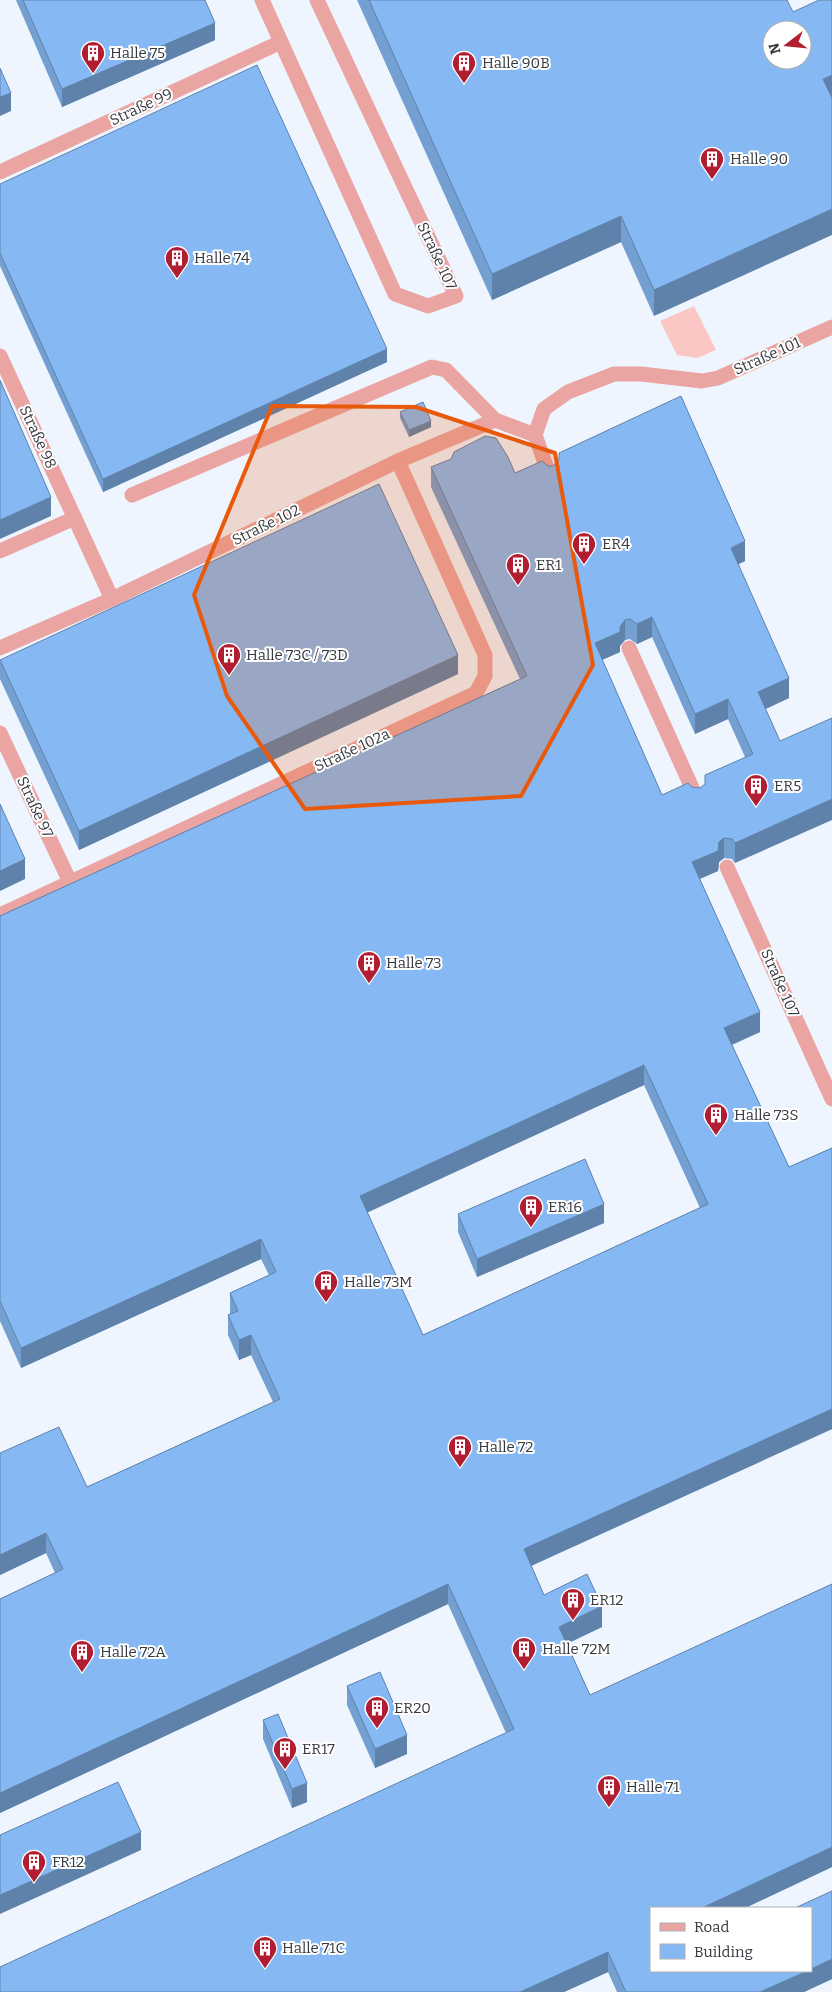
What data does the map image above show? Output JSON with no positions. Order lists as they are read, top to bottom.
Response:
{
  "streets": {
    "street": [
      "Straße 99",
      "Straße 107",
      "Straße 101",
      "Straße 98",
      "Straße 102",
      "Straße 102a",
      "Straße 97"
    ]
  },
  "crossings": [
    ["Straße 99", "Straße 107"],
    ["Straße 98", "Straße 102"],
    ["Straße 102", "Straße 102a"],
    ["Straße 102a", "Straße 97"]
  ],
  "places": {
    "building": [
      "Halle 75",
      "Halle 90B",
      "Halle 90",
      "Halle 74",
      "ER4",
      "ER1",
      "Halle 73C / 73D",
      "ER5",
      "Halle 73",
      "Halle 73S",
      "ER16",
      "Halle 73M",
      "Halle 72",
      "ER12",
      "Halle 72M",
      "Halle 72A",
      "ER20",
      "ER17",
      "Halle 71",
      "FR12",
      "Halle 71C"
    ]
  },
  "legend": ["Road", "Building"],
  "north": "left"
}
